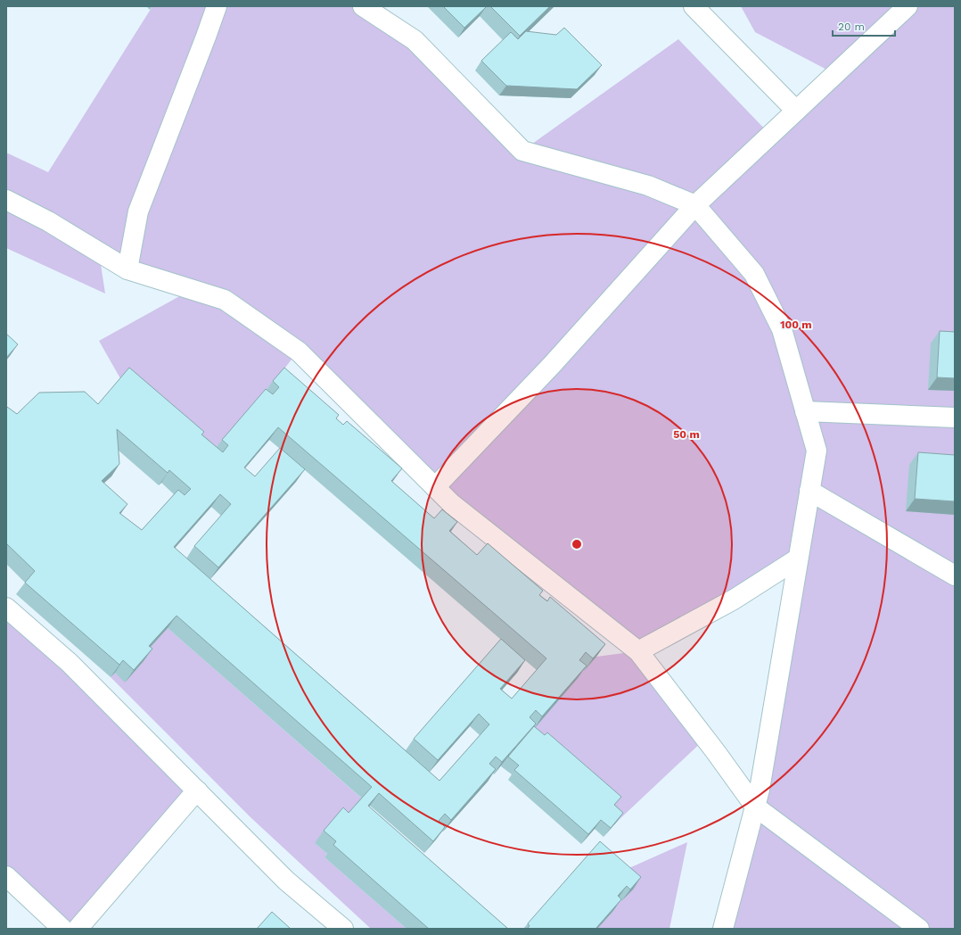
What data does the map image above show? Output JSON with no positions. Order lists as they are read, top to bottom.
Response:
{
  "scale_bar": "20 m",
  "rings": ["100 m", "50 m"]
}
